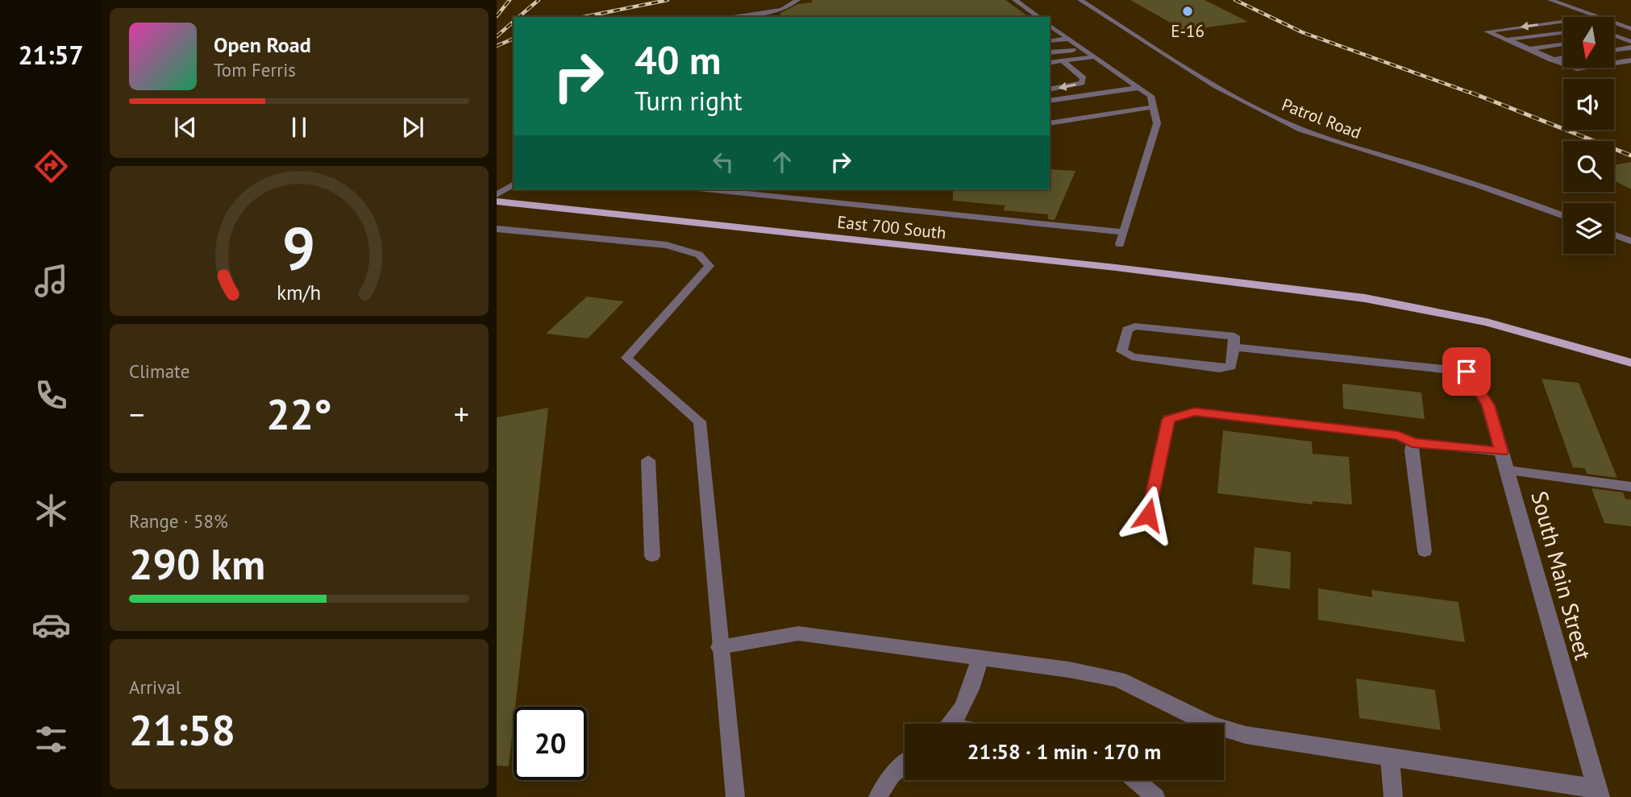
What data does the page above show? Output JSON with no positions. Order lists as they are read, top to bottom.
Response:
{
  "streets": {
    "main road": ["East 700 South"],
    "street": ["South Main Street"],
    "lane": ["Patrol Road"]
  },
  "places": ["E-16"],
  "north": "bottom",
  "page": {
    "tabs": "21:57",
    "turn": ["40 m", "Turn right"],
    "song": ["Open Road", "Tom Ferris"],
    "tile": [
      "Climate",
      ["Range · 58%", "290 km"],
      ["Arrival", "21:58"]
    ],
    "heat": ["−", "22°", "+"],
    "limit": "20",
    "trip": "21:58 · 1 min · 170 m",
    "gauge": ["9", "km/h"]
  }
}
